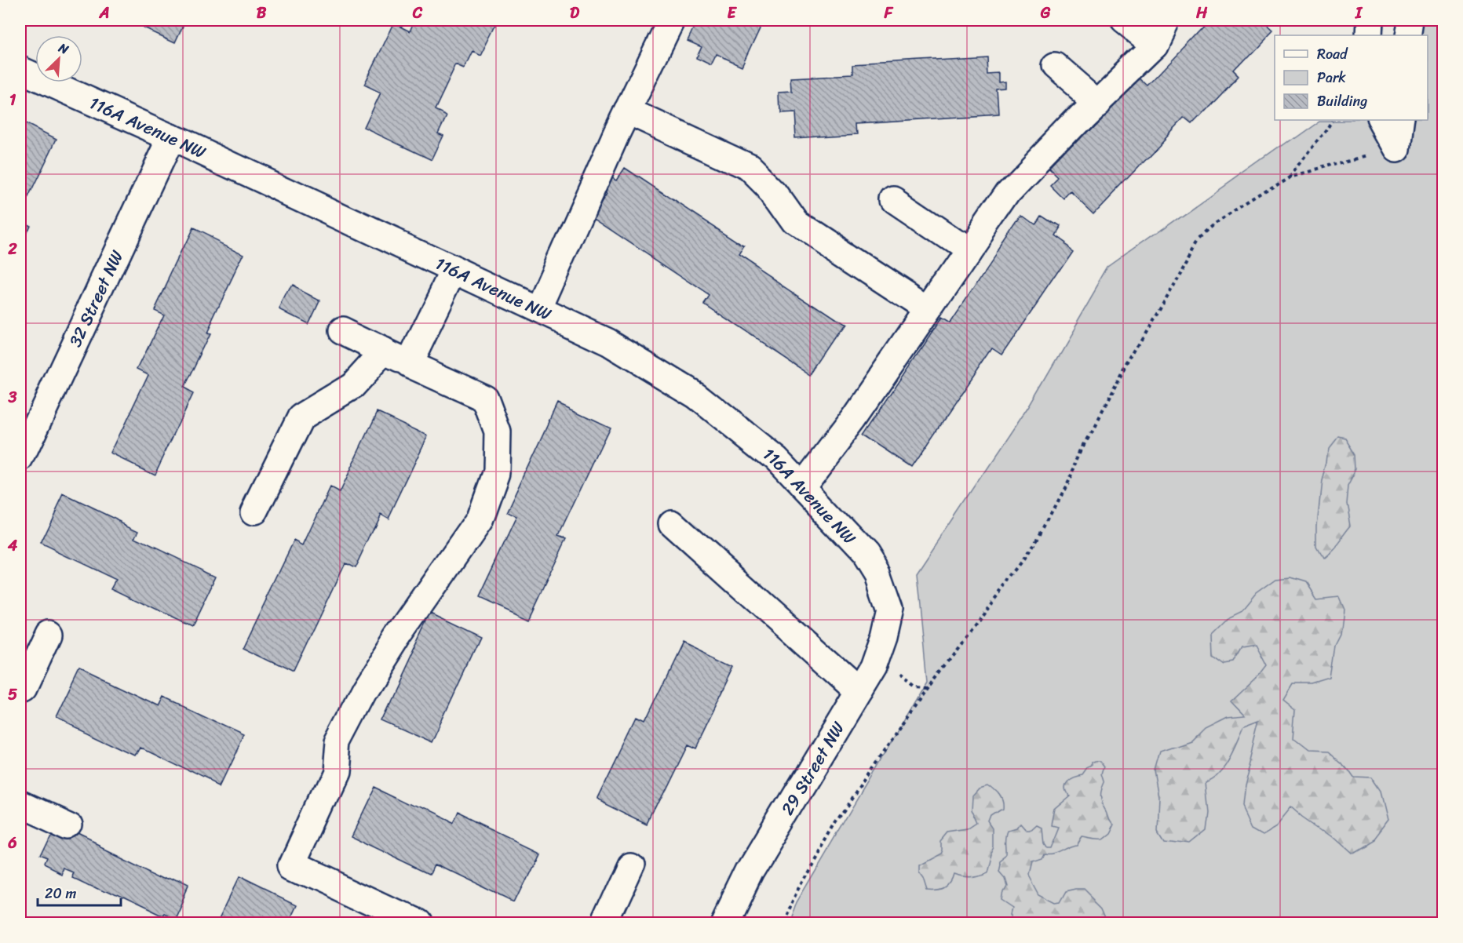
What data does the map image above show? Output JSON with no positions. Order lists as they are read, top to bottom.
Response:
{
  "streets": {
    "street": ["116A Avenue NW", "32 Street NW", "29 Street NW"]
  },
  "crossings": [
    ["116A Avenue NW", "32 Street NW"],
    ["116A Avenue NW", "29 Street NW"]
  ],
  "legend": ["Road", "Park", "Building"],
  "scale_bar": "20 m",
  "north": "top right",
  "grid": {
    "columns": [
      "A",
      "B",
      "C",
      "D",
      "E",
      "F",
      "G",
      "H",
      "I"
    ],
    "rows": [
      "1",
      "2",
      "3",
      "4",
      "5",
      "6"
    ]
  }
}
